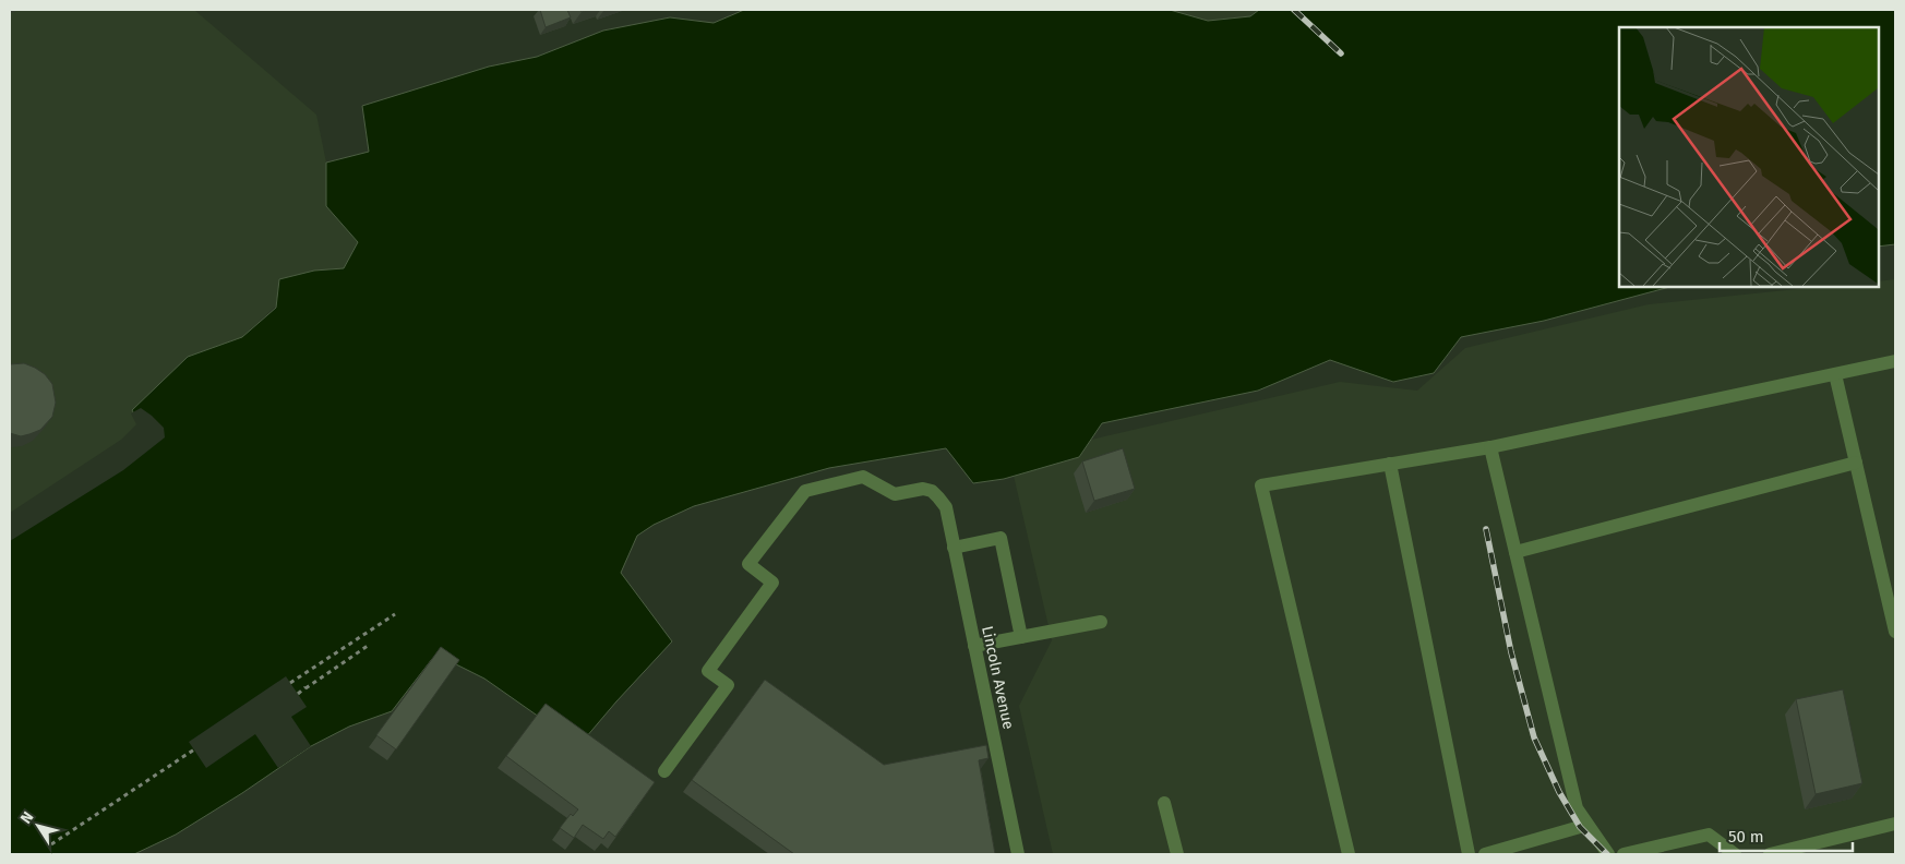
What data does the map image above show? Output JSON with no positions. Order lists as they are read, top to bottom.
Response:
{
  "streets": {
    "street": ["Lincoln Avenue"]
  },
  "scale_bar": "50 m",
  "north": "top left"
}
